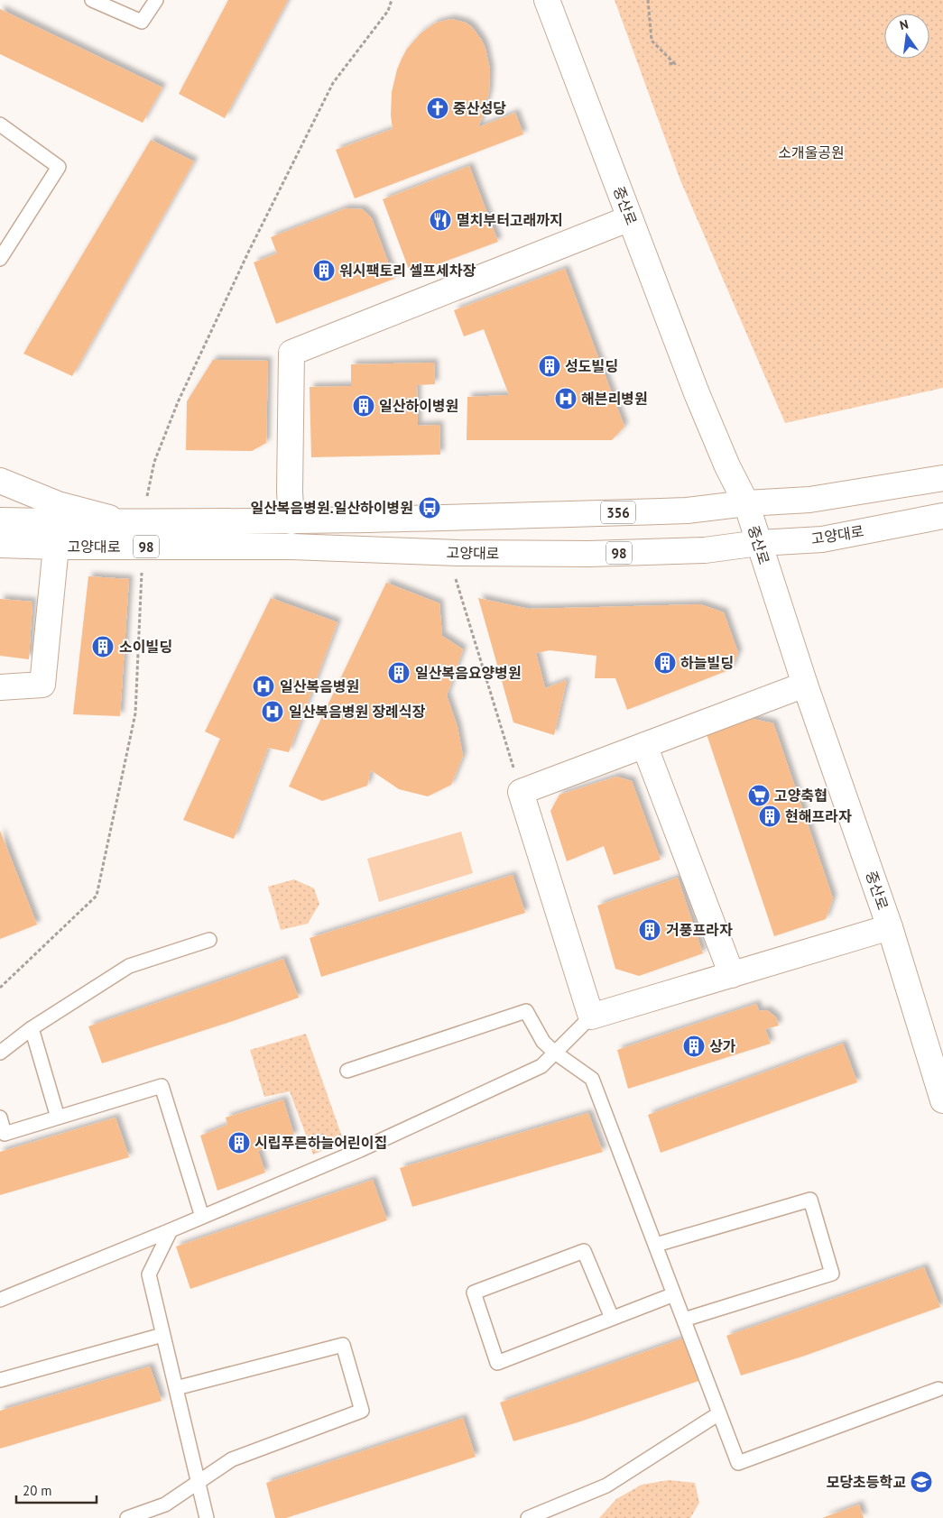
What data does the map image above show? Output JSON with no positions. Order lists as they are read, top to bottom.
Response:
{
  "streets": {
    "main road": [
      "중산로",
      "356",
      "고양대로",
      "98"
    ]
  },
  "crossings": [
    ["중산로", "고양대로"]
  ],
  "parks": ["소개울공원"],
  "places": {
    "church": ["중산성당"],
    "restaurant": ["멸치부터고래까지"],
    "building": [
      "워시팩토리 셀프세차장",
      "성도빌딩",
      "일산하이병원",
      "소이빌딩",
      "하늘빌딩",
      "일산복음요양병원",
      "현해프라자",
      "거풍프라자",
      "상가",
      "시립푸른하늘어린이집"
    ],
    "hospital": ["해븐리병원", "일산복음병원", "일산복음병원 장례식장"],
    "bus stop": ["일산복음병원.일산하이병원"],
    "supermarket": ["고양축협"],
    "school or university": ["모당초등학교"]
  },
  "scale_bar": "20 m",
  "north": "top"
}
